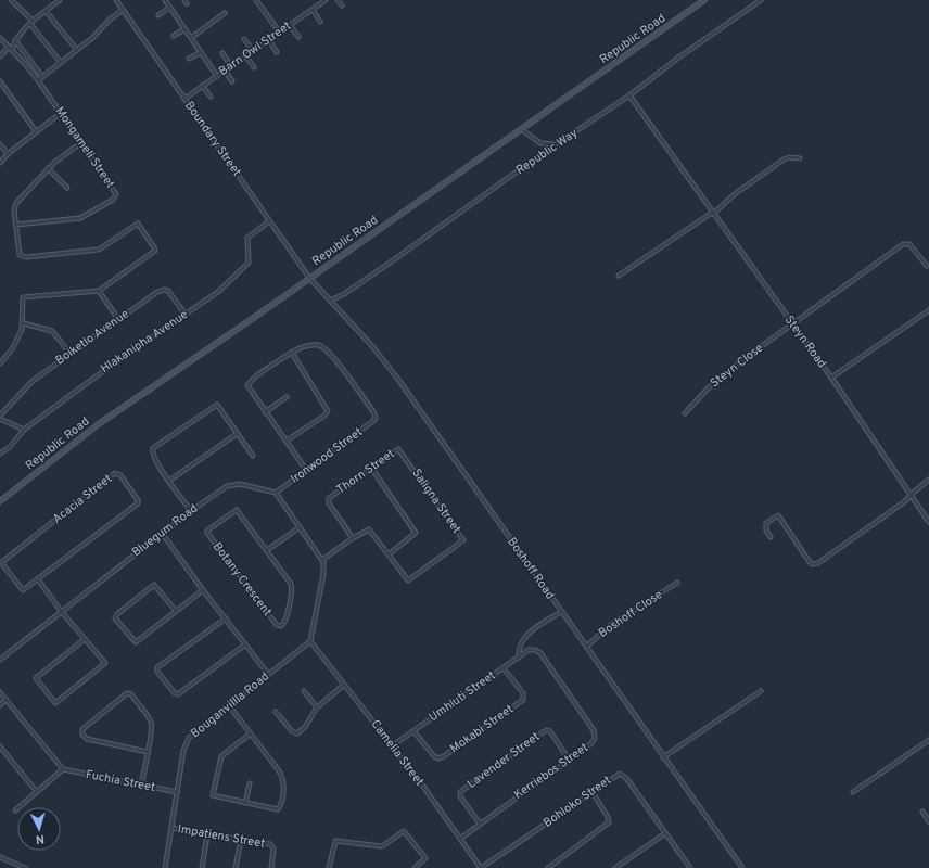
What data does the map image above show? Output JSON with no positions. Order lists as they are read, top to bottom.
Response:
{
  "streets": {
    "street": [
      "Republic Road",
      "Barn Owl Street",
      "Boundary Street",
      "Mongameli Street",
      "Republic Way",
      "Boiketlo Avenue",
      "Hlakanipha Avenue",
      "Steyn Road",
      "Steyn Close",
      "Ironwood Street",
      "Thorn Street",
      "Acacia Street",
      "Saligna Street",
      "Bluegum Road",
      "Boshoff Road",
      "Botany Crescent",
      "Boshoff Close",
      "Umhluti Street",
      "Bouganvillla Road",
      "Mokabi Street",
      "Camelia Street",
      "Lavender Street",
      "Kerriebos Street",
      "Fuchia Street",
      "Bohloko Street",
      "Impatiens Street"
    ]
  },
  "crossings": [
    ["Republic Road", "Boundary Street"],
    ["Republic Road", "Boshoff Road"],
    ["Barn Owl Street", "Boundary Street"],
    ["Boundary Street", "Hlakanipha Avenue"],
    ["Boundary Street", "Boshoff Road"],
    ["Republic Way", "Steyn Road"],
    ["Republic Way", "Boshoff Road"],
    ["Boiketlo Avenue", "Hlakanipha Avenue"],
    ["Steyn Road", "Steyn Close"],
    ["Ironwood Street", "Bluegum Road"],
    ["Thorn Street", "Saligna Street"],
    ["Boshoff Road", "Boshoff Close"],
    ["Umhluti Street", "Mokabi Street"],
    ["Umhluti Street", "Camelia Street"],
    ["Umhluti Street", "Kerriebos Street"],
    ["Bouganvillla Road", "Camelia Street"],
    ["Bouganvillla Road", "Fuchia Street"],
    ["Bouganvillla Road", "Impatiens Street"],
    ["Camelia Street", "Kerriebos Street"],
    ["Camelia Street", "Bohloko Street"],
    ["Lavender Street", "Kerriebos Street"]
  ],
  "north": "bottom"
}
